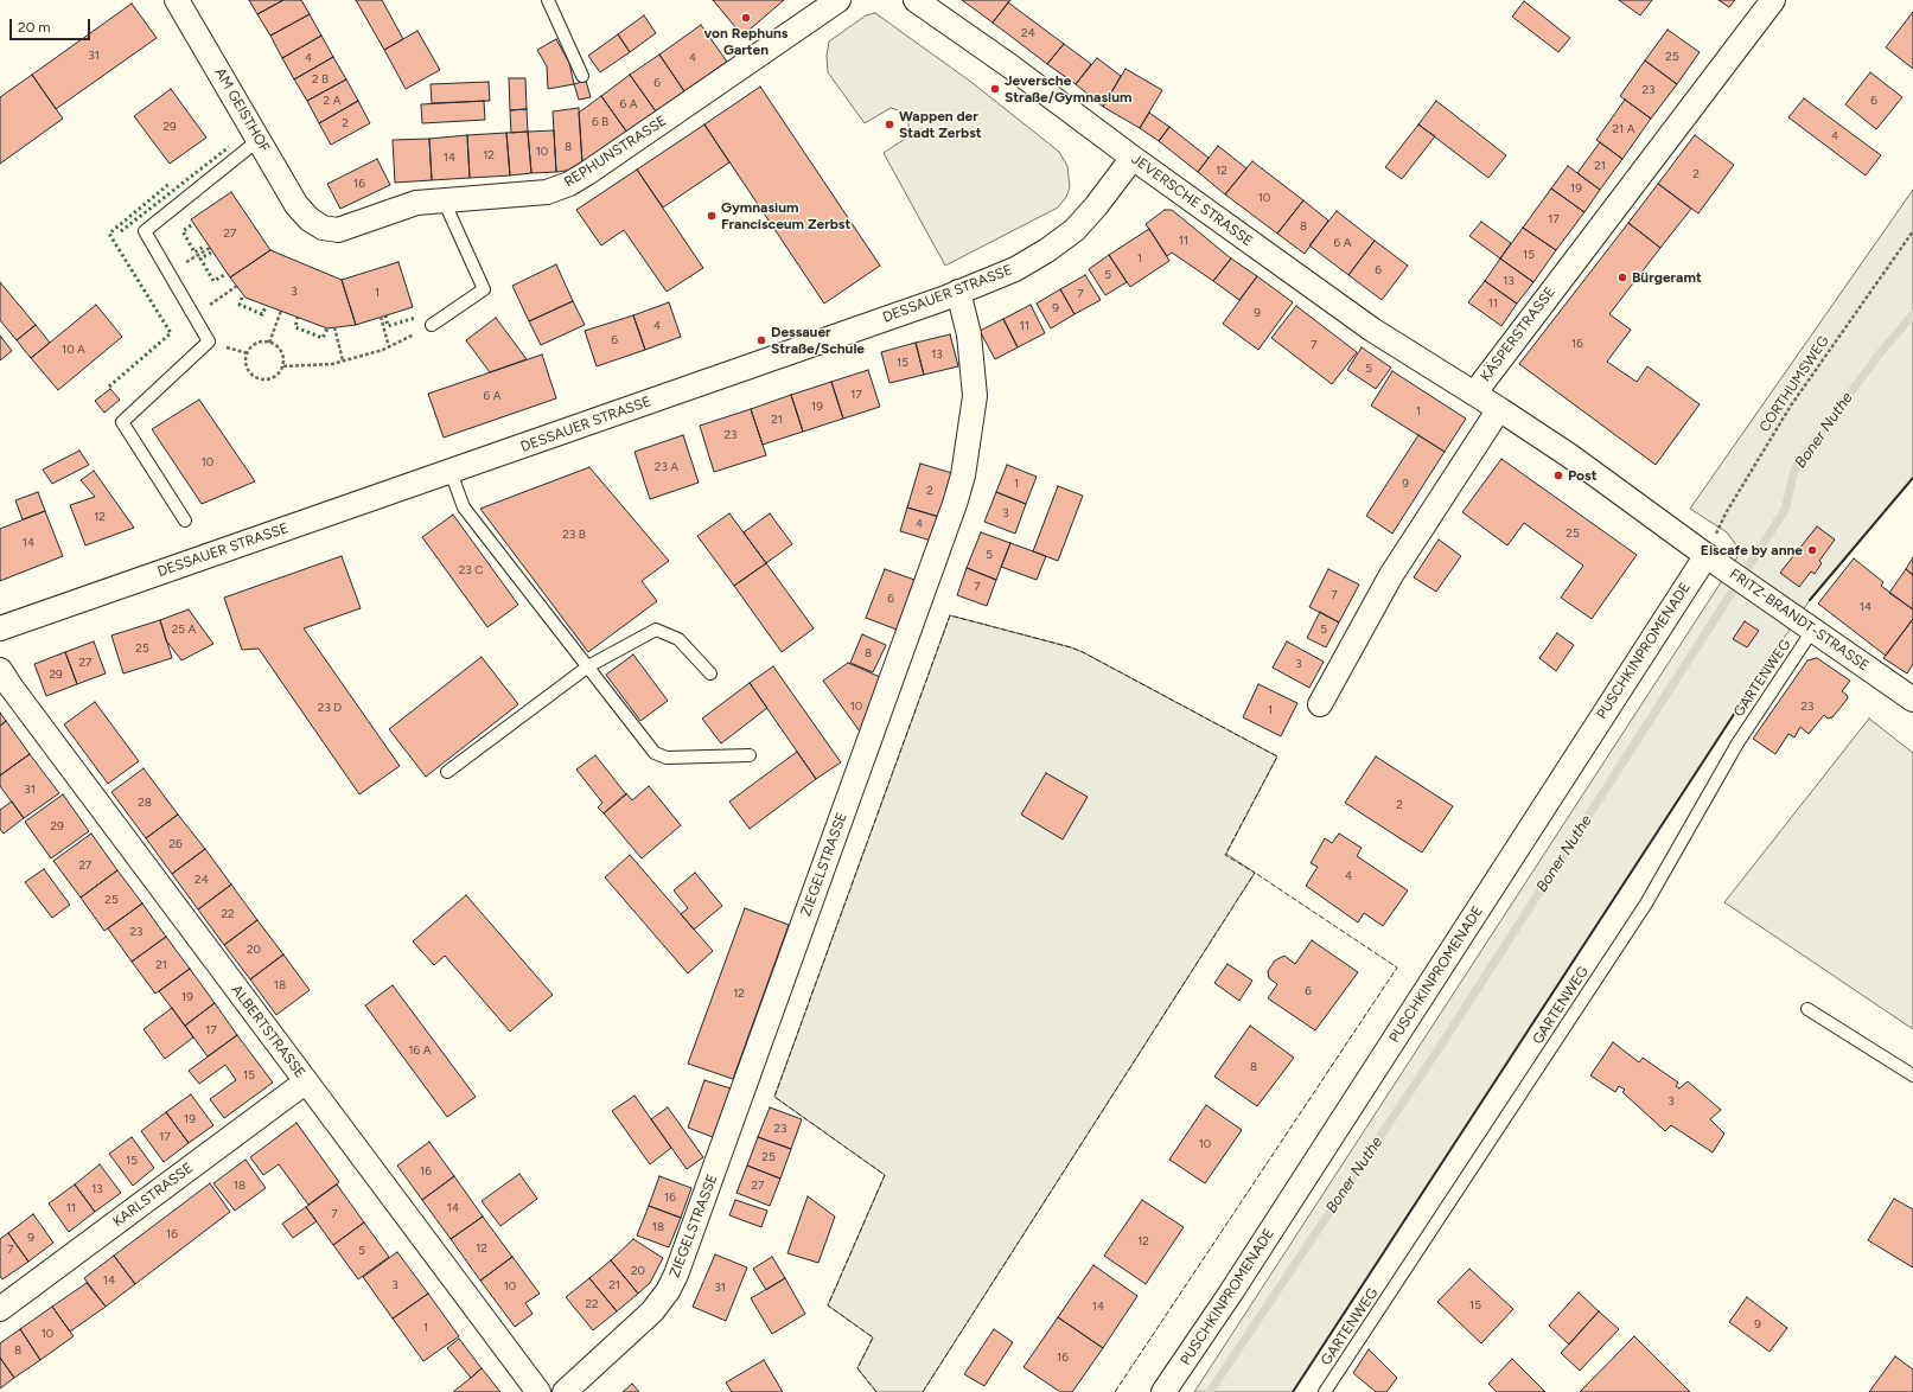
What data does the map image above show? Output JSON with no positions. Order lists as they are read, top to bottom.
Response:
{
  "streets": {
    "street": [
      "AM GEISTHOF",
      "REPHUNSTRASSE",
      "JEVERSCHE STRASSE",
      "DESSAUER STRASSE",
      "KÄSPERSTRASSE",
      "FRITZ-BRANDT-STRASSE",
      "PUSCHKINPROMENADE",
      "ZIEGELSTRASSE",
      "ALBERTSTRASSE",
      "KARLSTRASSE"
    ],
    "lane": ["GARTENWEG"],
    "path": ["CORTHUMSWEG"]
  },
  "crossings": [
    ["AM GEISTHOF", "REPHUNSTRASSE"],
    ["JEVERSCHE STRASSE", "DESSAUER STRASSE"],
    ["JEVERSCHE STRASSE", "KÄSPERSTRASSE"],
    ["DESSAUER STRASSE", "ZIEGELSTRASSE"],
    ["KÄSPERSTRASSE", "FRITZ-BRANDT-STRASSE"],
    ["CORTHUMSWEG", "FRITZ-BRANDT-STRASSE"],
    ["CORTHUMSWEG", "PUSCHKINPROMENADE"],
    ["FRITZ-BRANDT-STRASSE", "PUSCHKINPROMENADE"],
    ["FRITZ-BRANDT-STRASSE", "GARTENWEG"],
    ["ALBERTSTRASSE", "KARLSTRASSE"]
  ],
  "water": ["Boner Nuthe"],
  "places": [
    "von Rephuns Garten",
    "Jeversche Straße/Gymnasium",
    "Wappen der Stadt Zerbst",
    "Gymnasium Francisceum Zerbst",
    "Bürgeramt",
    "Dessauer Straße/Schule",
    "Post",
    "Eiscafe by anne"
  ],
  "house_numbers": [
    "24",
    "31",
    "25",
    "4",
    "4",
    "2 B",
    "6",
    "23",
    "2 A",
    "6",
    "6 A",
    "6 B",
    "2",
    "29",
    "21 A",
    "4",
    "8",
    "10",
    "12",
    "14",
    "21",
    "12",
    "2",
    "16",
    "19",
    "10",
    "17",
    "8",
    "27",
    "11",
    "6 A",
    "15",
    "1",
    "6",
    "5",
    "13",
    "3",
    "1",
    "7",
    "11",
    "9",
    "9",
    "4",
    "11",
    "6",
    "16",
    "7",
    "10 A",
    "13",
    "15",
    "5",
    "17",
    "6 A",
    "19",
    "1",
    "21",
    "23",
    "10",
    "23 A",
    "1",
    "9",
    "2",
    "3",
    "12",
    "4",
    "25",
    "23 B",
    "14",
    "5",
    "23 C",
    "7",
    "7",
    "6",
    "14",
    "25 A",
    "5",
    "25",
    "8",
    "27",
    "3",
    "29",
    "10",
    "23",
    "23 D",
    "1",
    "31",
    "28",
    "2",
    "29",
    "26",
    "27",
    "4",
    "24",
    "25",
    "22",
    "23",
    "20",
    "21",
    "18",
    "6",
    "12",
    "19",
    "17",
    "16 A",
    "8",
    "15",
    "3",
    "19",
    "23",
    "17",
    "10",
    "25",
    "15",
    "16",
    "18",
    "27",
    "13",
    "16",
    "11",
    "14",
    "7",
    "18",
    "16",
    "9",
    "12",
    "12",
    "7",
    "5",
    "20",
    "14",
    "3",
    "21",
    "10",
    "31",
    "22",
    "15",
    "14",
    "9",
    "1",
    "10",
    "8",
    "16"
  ],
  "scale_bar": "20 m"
}
